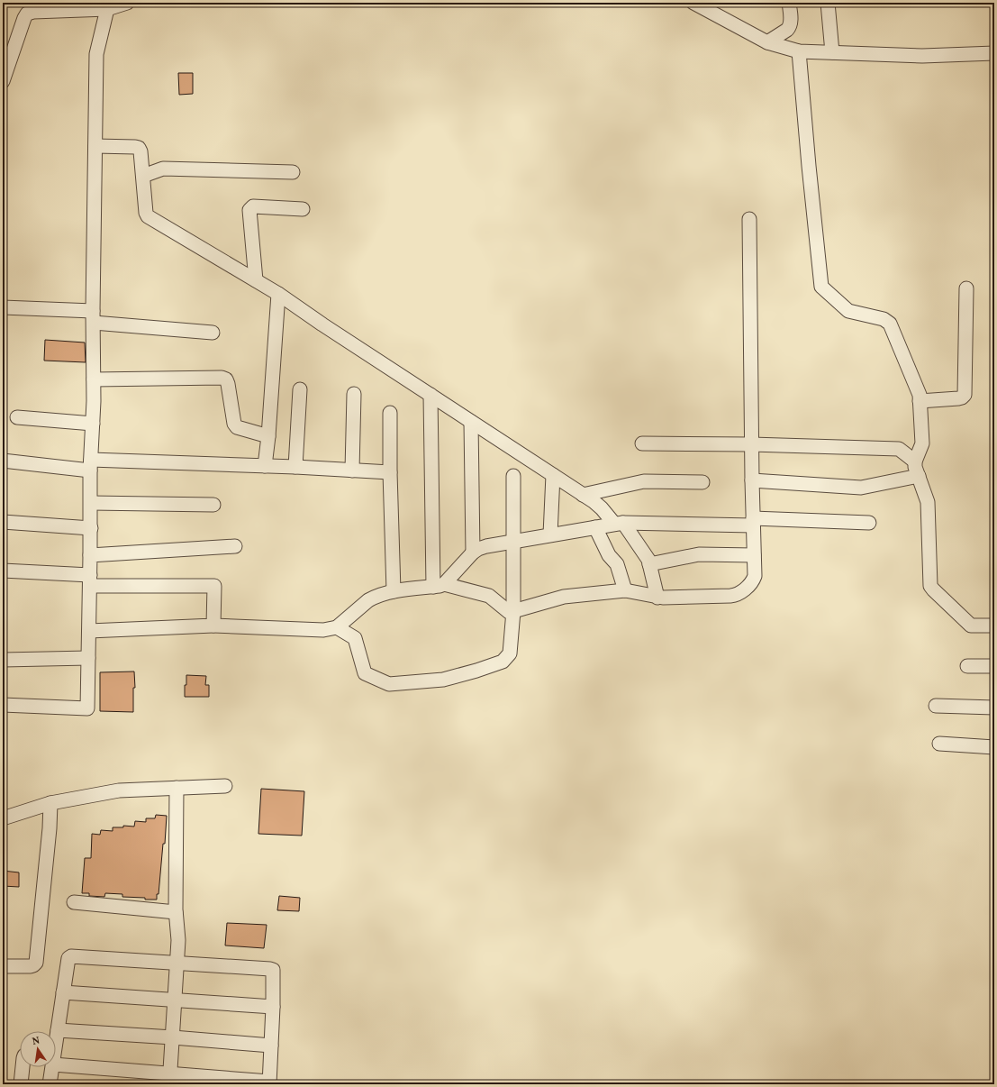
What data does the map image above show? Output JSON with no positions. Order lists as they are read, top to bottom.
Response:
{
  "north": "top"
}
